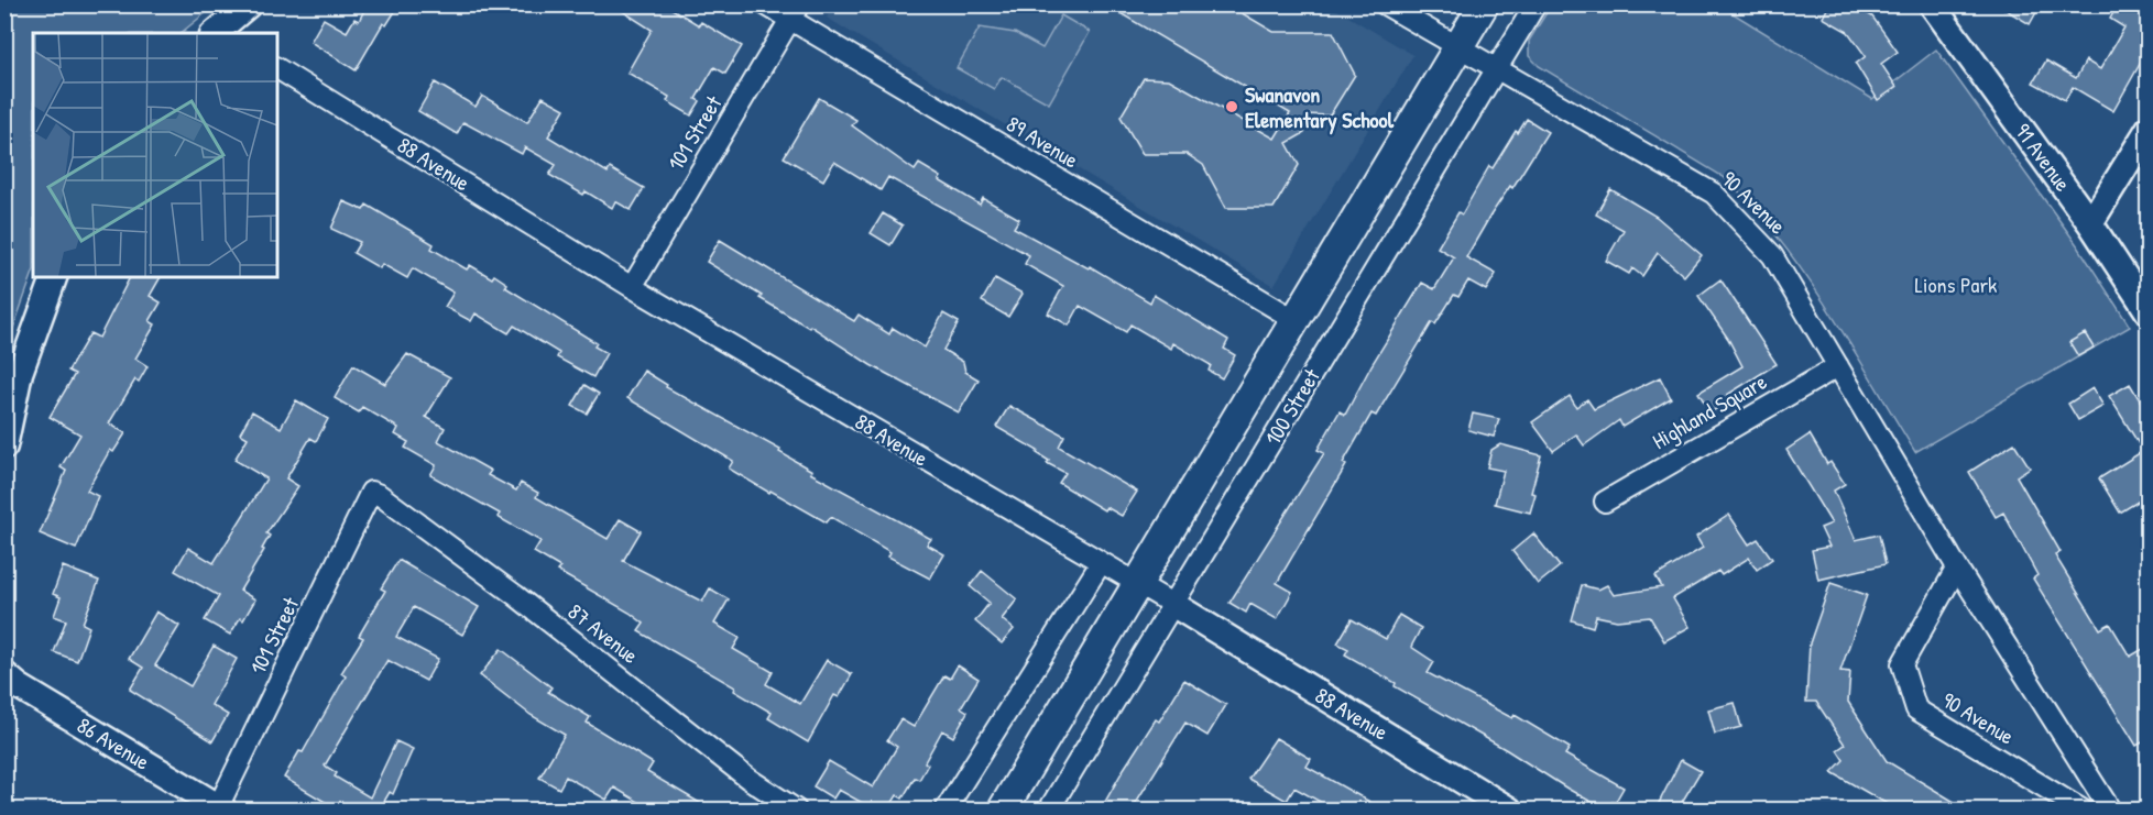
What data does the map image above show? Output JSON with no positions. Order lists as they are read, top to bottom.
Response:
{
  "streets": {
    "main road": ["100 Street"],
    "street": [
      "101 Street",
      "89 Avenue",
      "91 Avenue",
      "88 Avenue",
      "90 Avenue",
      "Highland Square",
      "87 Avenue",
      "86 Avenue"
    ]
  },
  "crossings": [
    ["101 Street", "89 Avenue"],
    ["101 Street", "88 Avenue"],
    ["101 Street", "87 Avenue"],
    ["101 Street", "86 Avenue"],
    ["89 Avenue", "100 Street"],
    ["88 Avenue", "100 Street"],
    ["90 Avenue", "100 Street"],
    ["90 Avenue", "Highland Square"]
  ],
  "parks": ["Lions Park"],
  "places": ["Swanavon Elementary School"]
}
